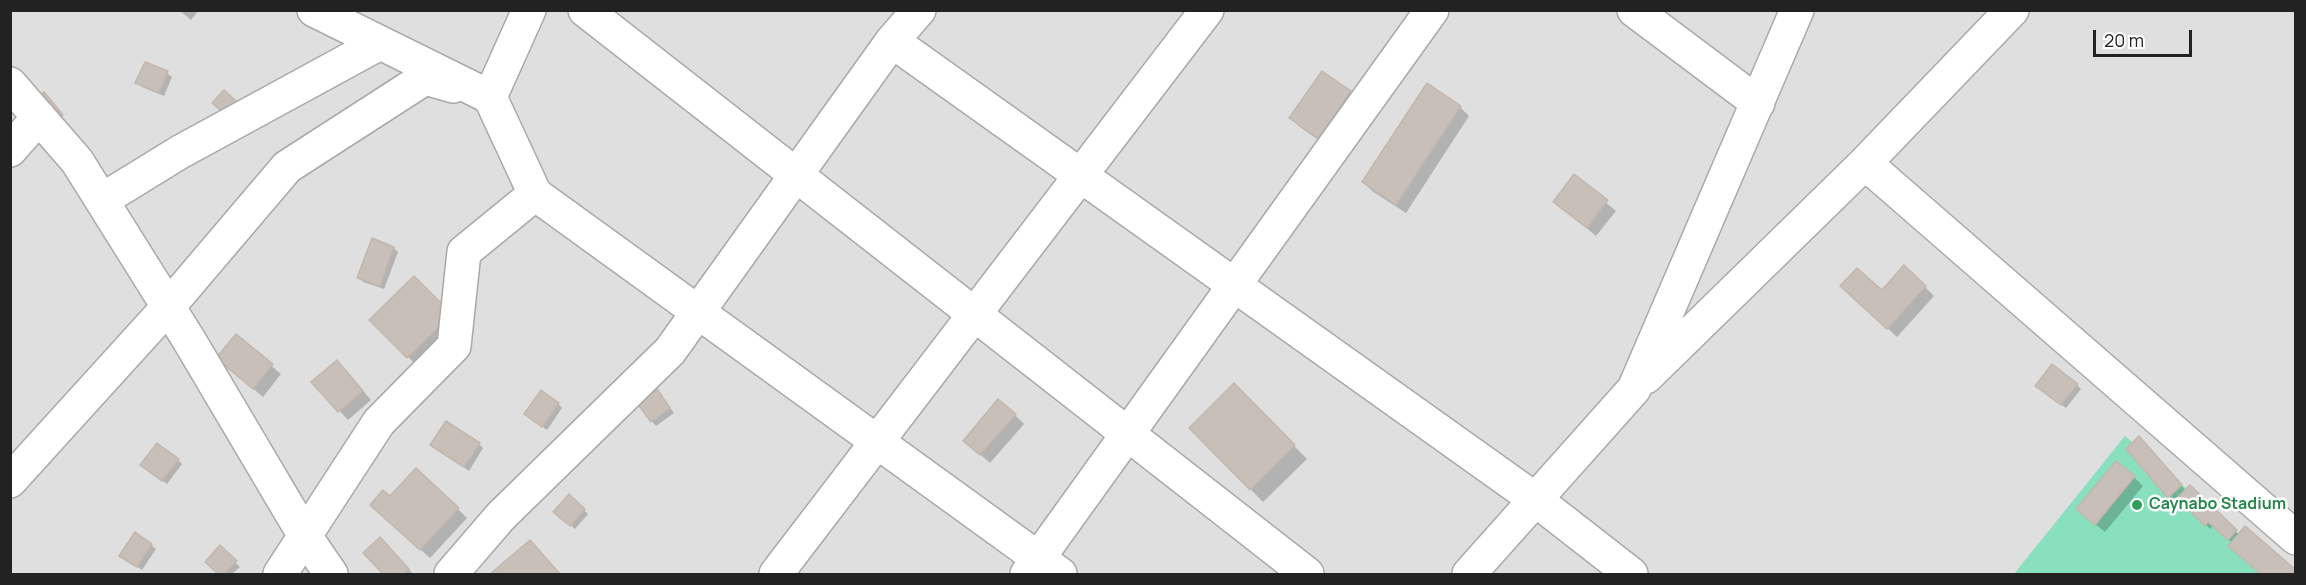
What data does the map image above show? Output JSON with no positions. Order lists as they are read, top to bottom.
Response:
{
  "places": ["Caynabo Stadium"],
  "scale_bar": "20 m"
}
